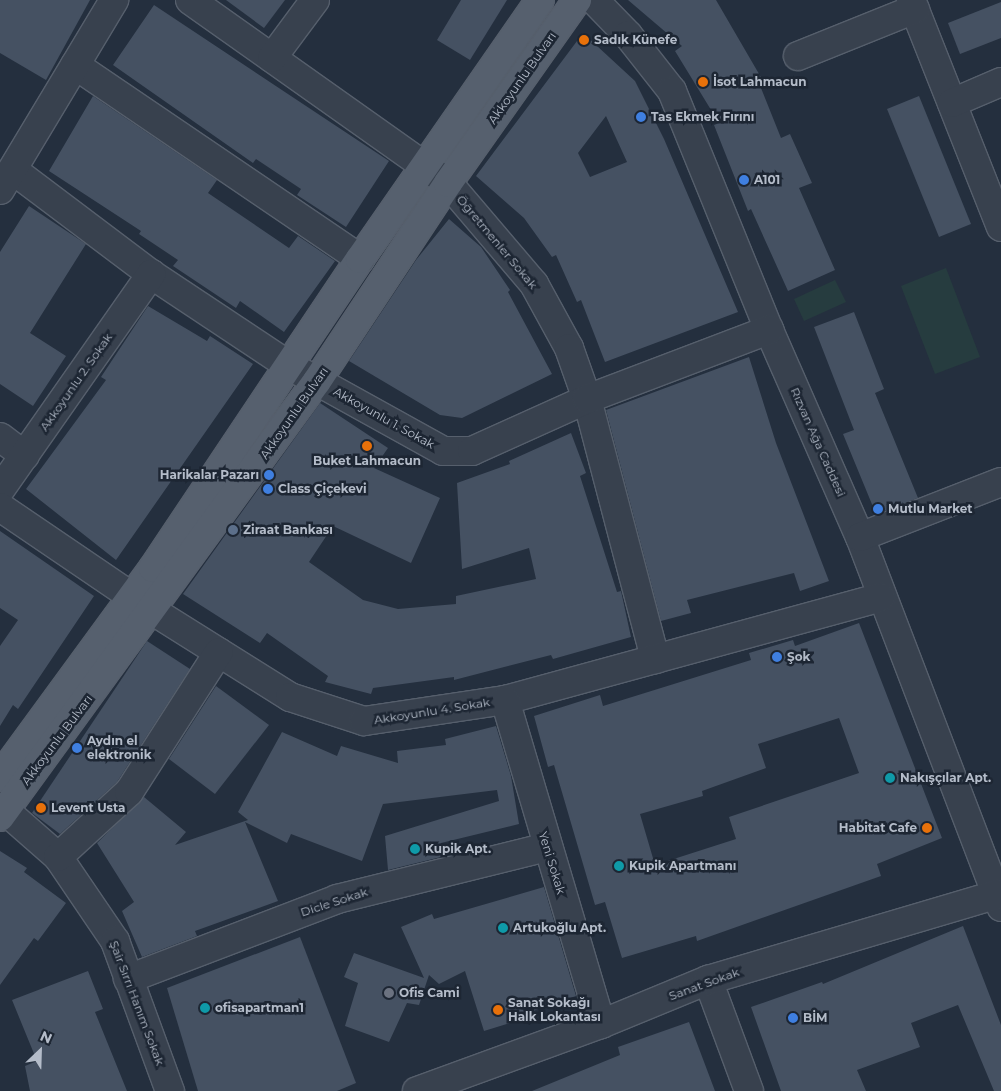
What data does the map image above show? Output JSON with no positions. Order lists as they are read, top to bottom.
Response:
{
  "streets": {
    "main road": ["Akkoyunlu Bulvarı"],
    "street": [
      "Öğretmenler Sokak",
      "Akkoyunlu 2. Sokak",
      "Akkoyunlu 1. Sokak",
      "Rızvan Ağa Caddesi",
      "Akkoyunlu 4. Sokak",
      "Yeni Sokak",
      "Dicle Sokak",
      "Sanat Sokak",
      "Şair Sırrı Hanım Sokak"
    ]
  },
  "crossings": [
    ["Akkoyunlu Bulvarı", "Öğretmenler Sokak"],
    ["Akkoyunlu Bulvarı", "Akkoyunlu 1. Sokak"],
    ["Akkoyunlu Bulvarı", "Akkoyunlu 4. Sokak"],
    ["Akkoyunlu Bulvarı", "Şair Sırrı Hanım Sokak"],
    ["Öğretmenler Sokak", "Akkoyunlu 1. Sokak"],
    ["Öğretmenler Sokak", "Akkoyunlu 4. Sokak"],
    ["Akkoyunlu 2. Sokak", "Akkoyunlu 1. Sokak"],
    ["Akkoyunlu 1. Sokak", "Rızvan Ağa Caddesi"],
    ["Rızvan Ağa Caddesi", "Akkoyunlu 4. Sokak"],
    ["Rızvan Ağa Caddesi", "Sanat Sokak"],
    ["Akkoyunlu 4. Sokak", "Yeni Sokak"],
    ["Yeni Sokak", "Dicle Sokak"],
    ["Yeni Sokak", "Sanat Sokak"],
    ["Dicle Sokak", "Şair Sırrı Hanım Sokak"]
  ],
  "places": [
    "Sadık Künefe",
    "İsot Lahmacun",
    "Tas Ekmek Fırını",
    "A101",
    "Buket Lahmacun",
    "Harikalar Pazarı",
    "Class Çiçekevi",
    "Mutlu Market",
    "Ziraat Bankası",
    "Şok",
    "Aydın el elektronik",
    "Nakışçılar Apt.",
    "Levent Usta",
    "Habitat Cafe",
    "Kupik Apt.",
    "Kupik Apartmanı",
    "Artukoğlu Apt.",
    "Ofis Cami",
    "ofisapartman1",
    "Sanat Sokağı Halk Lokantası",
    "BİM"
  ],
  "north": "top right"
}
